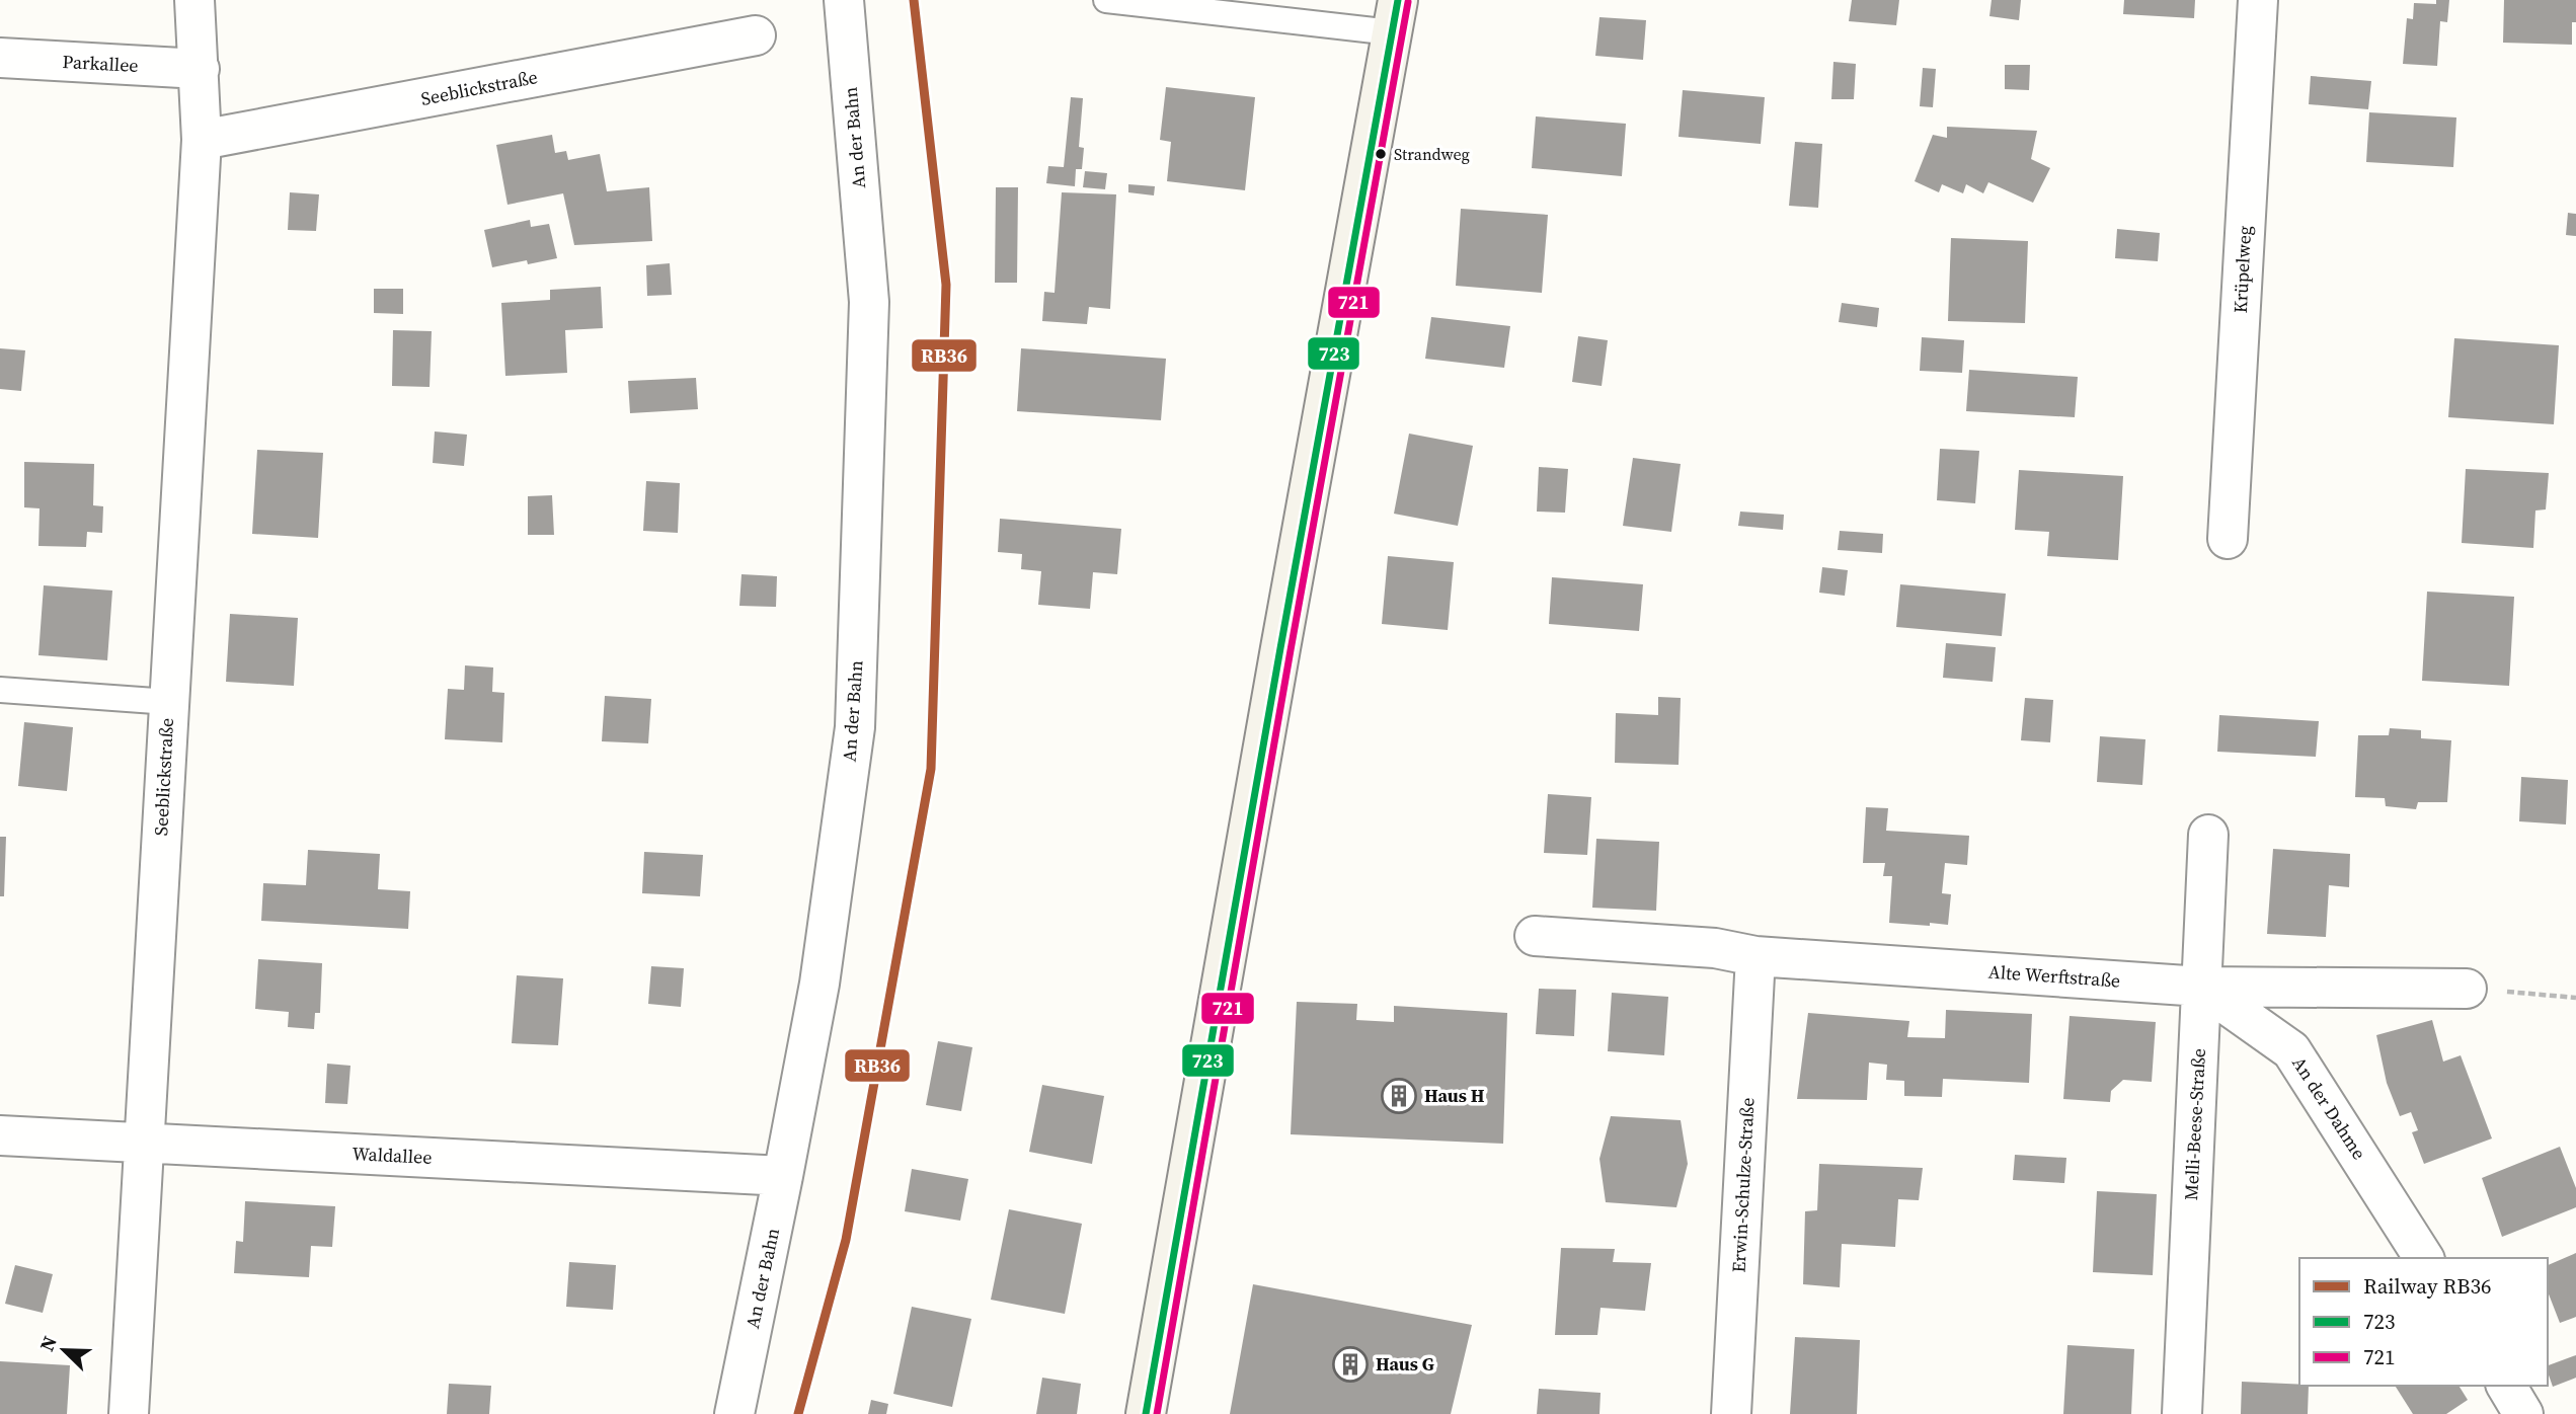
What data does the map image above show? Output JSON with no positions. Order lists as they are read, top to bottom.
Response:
{
  "streets": {
    "street": [
      "Parkallee",
      "Seeblickstraße",
      "An der Bahn",
      "Krüpelweg",
      "Alte Werftstraße",
      "An der Dahme",
      "Melli-Beese-Straße",
      "Waldallee",
      "Erwin-Schulze-Straße"
    ]
  },
  "crossings": [
    ["Parkallee", "Seeblickstraße"],
    ["Seeblickstraße", "Waldallee"],
    ["An der Bahn", "Waldallee"],
    ["Alte Werftstraße", "An der Dahme"],
    ["Alte Werftstraße", "Melli-Beese-Straße"],
    ["Alte Werftstraße", "Erwin-Schulze-Straße"],
    ["An der Dahme", "Melli-Beese-Straße"]
  ],
  "places": {
    "other": ["Strandweg"],
    "building": ["Haus H", "Haus G"]
  },
  "lines": ["rail line RB36", "transit line 723", "transit line 721"],
  "legend": ["Railway RB36", "723", "721"],
  "north": "top left"
}
